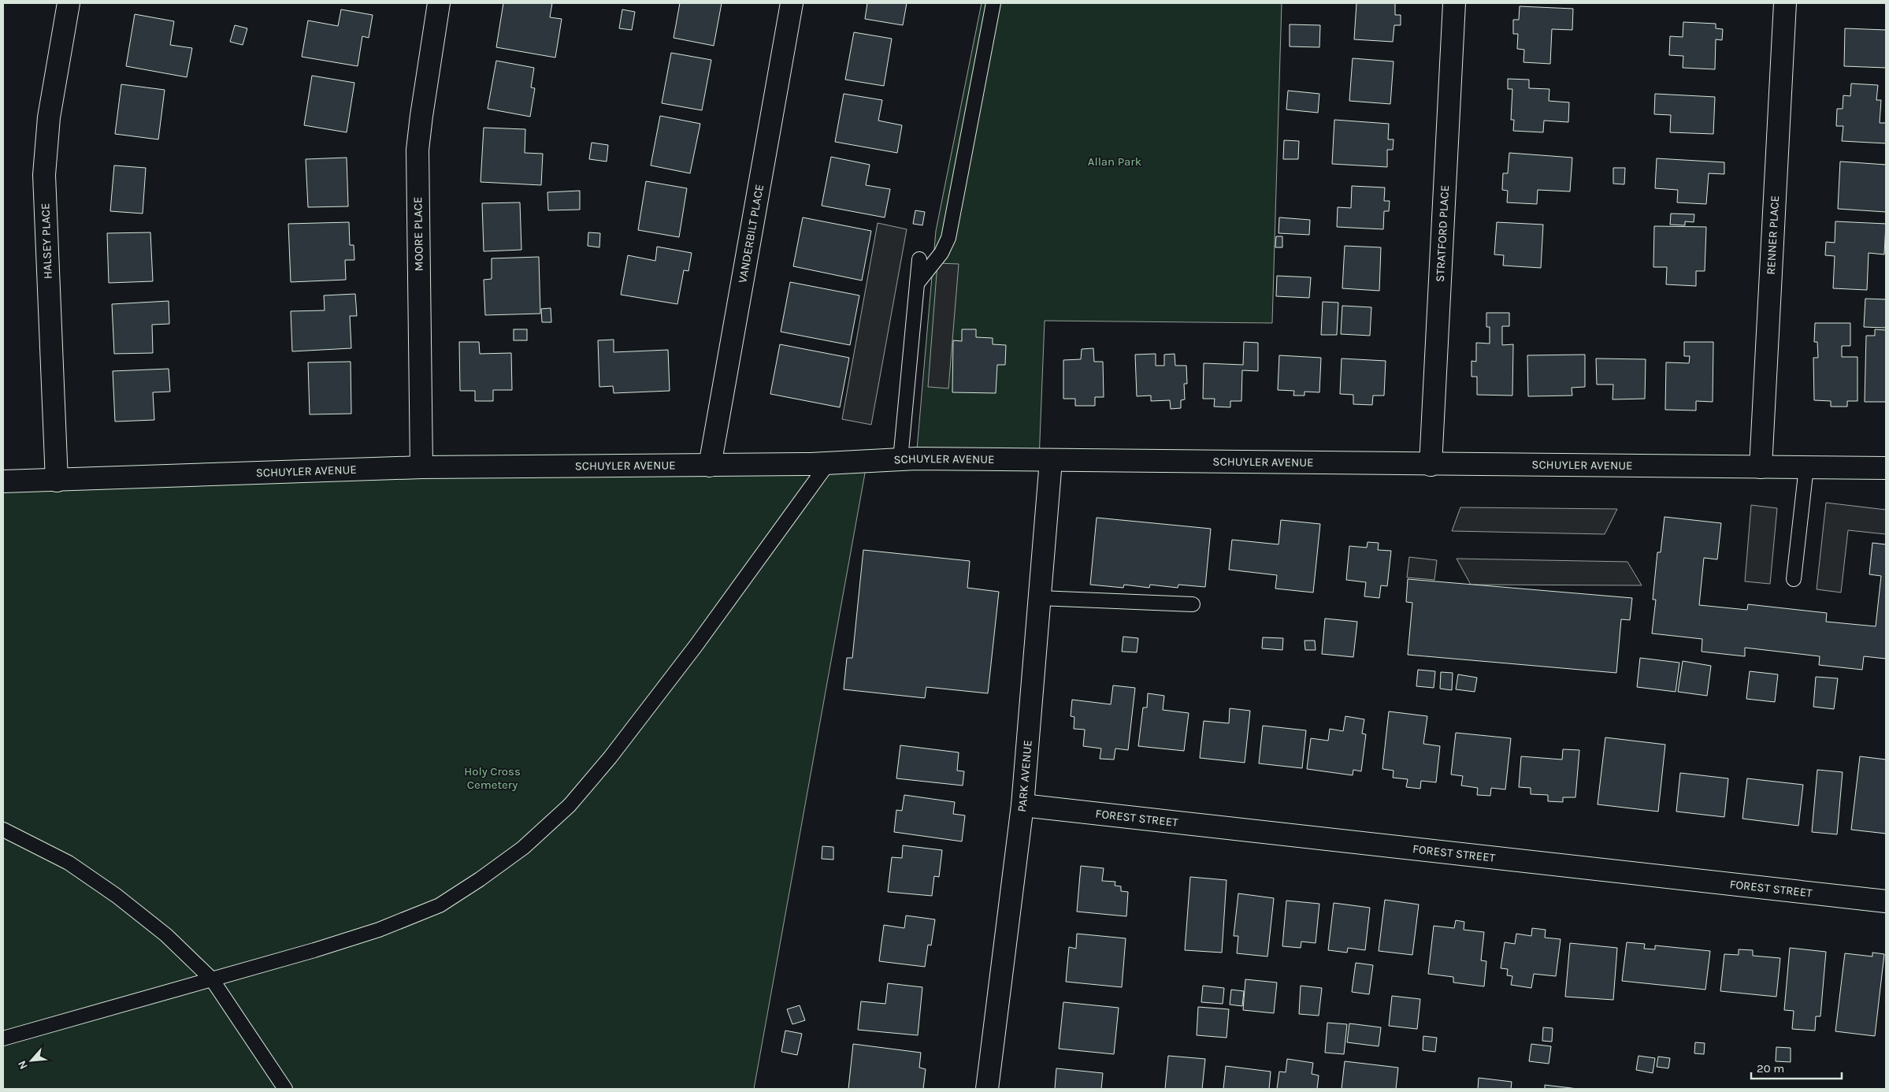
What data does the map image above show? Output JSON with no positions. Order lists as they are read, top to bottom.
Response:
{
  "streets": {
    "street": [
      "MOORE PLACE",
      "VANDERBILT PLACE",
      "STRATFORD PLACE",
      "RENNER PLACE",
      "HALSEY PLACE",
      "SCHUYLER AVENUE",
      "PARK AVENUE",
      "FOREST STREET"
    ]
  },
  "crossings": [
    ["MOORE PLACE", "SCHUYLER AVENUE"],
    ["VANDERBILT PLACE", "SCHUYLER AVENUE"],
    ["STRATFORD PLACE", "SCHUYLER AVENUE"],
    ["RENNER PLACE", "SCHUYLER AVENUE"],
    ["HALSEY PLACE", "SCHUYLER AVENUE"],
    ["SCHUYLER AVENUE", "PARK AVENUE"],
    ["PARK AVENUE", "FOREST STREET"]
  ],
  "parks": ["Allan Park", "Holy Cross Cemetery"],
  "scale_bar": "20 m",
  "north": "bottom left"
}
